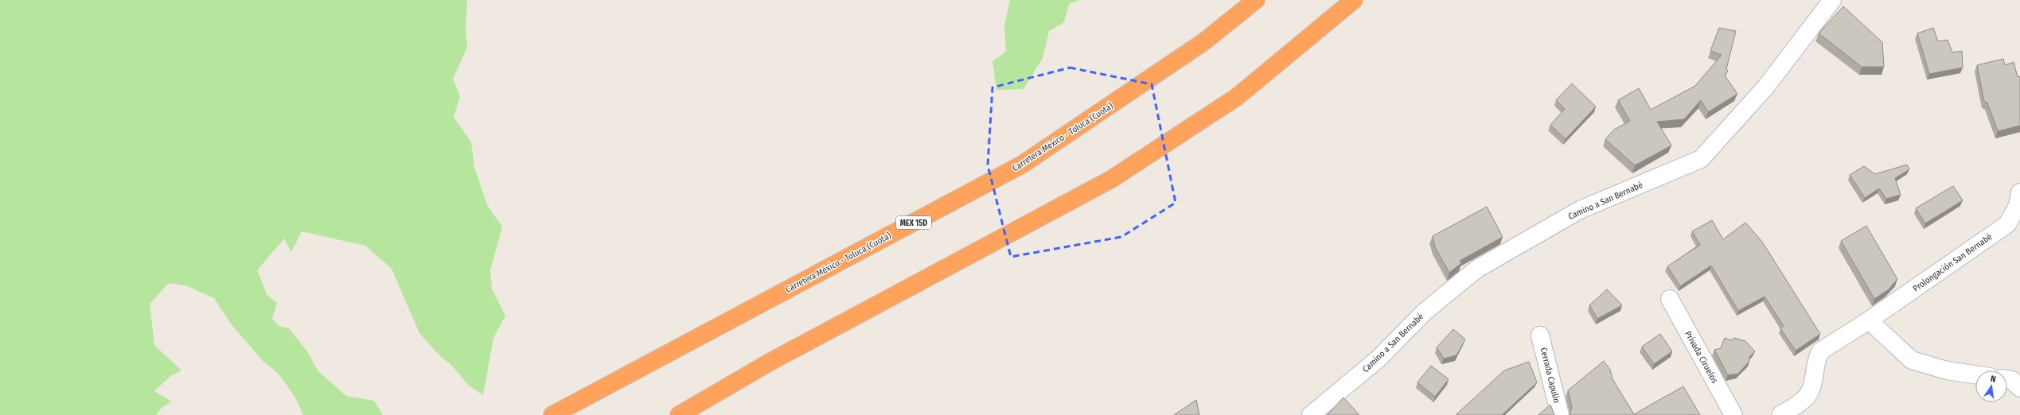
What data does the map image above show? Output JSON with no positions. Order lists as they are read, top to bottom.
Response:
{
  "streets": {
    "highway": ["Carretera México - Toluca (Cuota)", "MEX 15D"],
    "street": [
      "Camino a San Bernabé",
      "Prolongación San Bernabé",
      "Privada Ciruelos",
      "Cerrada Capulin"
    ]
  },
  "north": "top"
}
